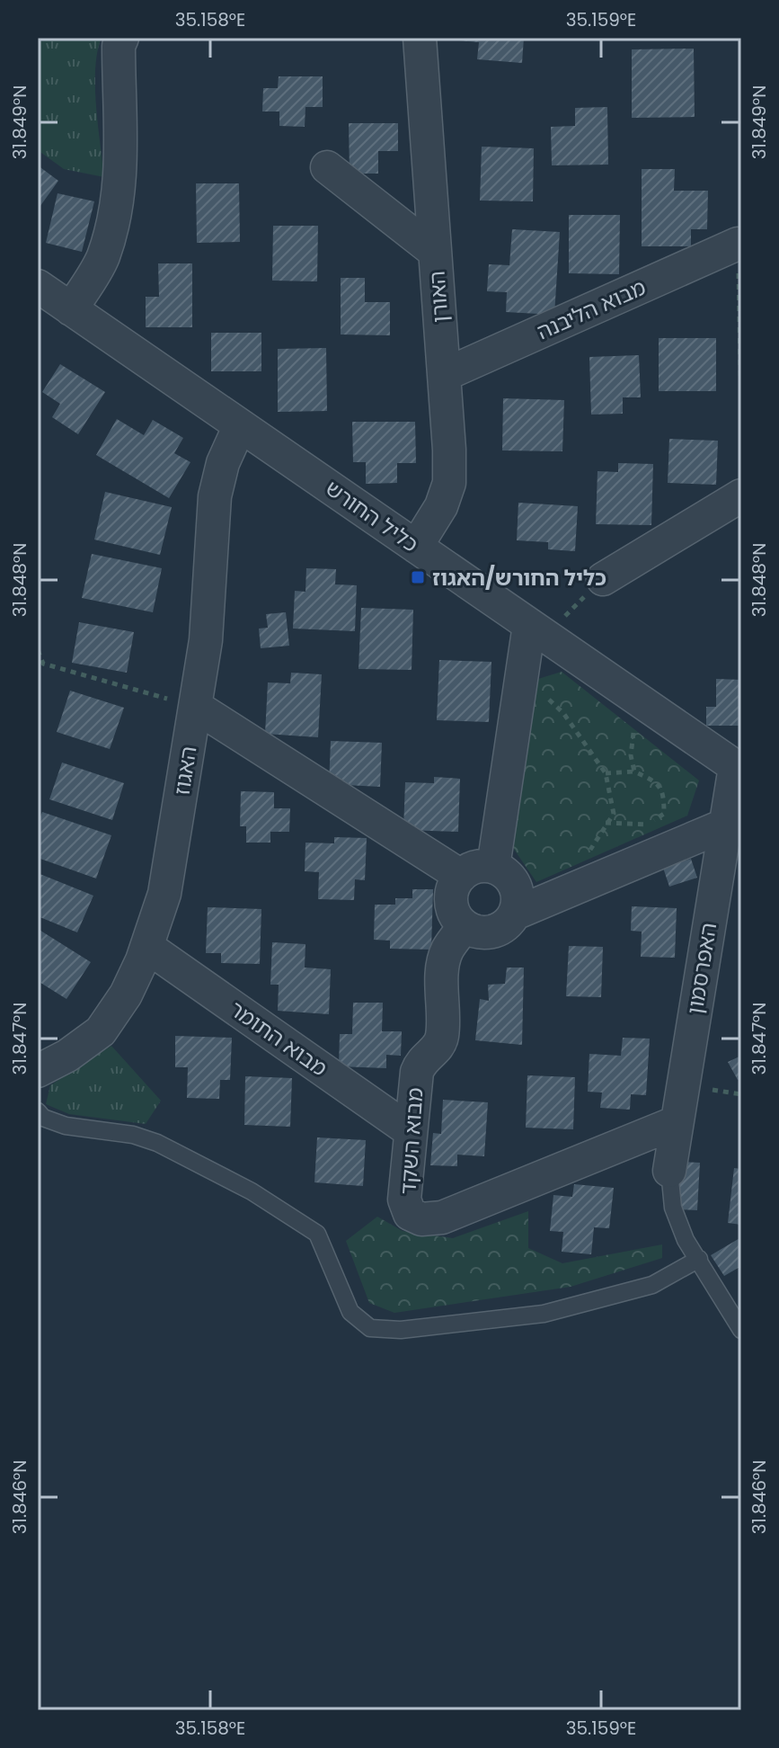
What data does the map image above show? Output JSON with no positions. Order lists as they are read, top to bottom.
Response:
{
  "streets": {
    "street": [
      "האורן",
      "מבוא הליבנה",
      "כליל החורש",
      "האגוז",
      "האפרסמון",
      "מבוא התומר",
      "מבוא השקד"
    ]
  },
  "crossings": [
    ["האורן", "מבוא הליבנה"],
    ["האורן", "כליל החורש"],
    ["כליל החורש", "האגוז"],
    ["כליל החורש", "האפרסמון"],
    ["האגוז", "מבוא התומר"],
    ["האפרסמון", "מבוא השקד"],
    ["מבוא התומר", "מבוא השקד"]
  ],
  "places": {
    "transit": ["כליל החורש/האגוז"]
  },
  "coordinates": [
    "35.158°E",
    "35.159°E",
    "31.849°N",
    "31.848°N",
    "31.847°N",
    "31.846°N"
  ]
}
